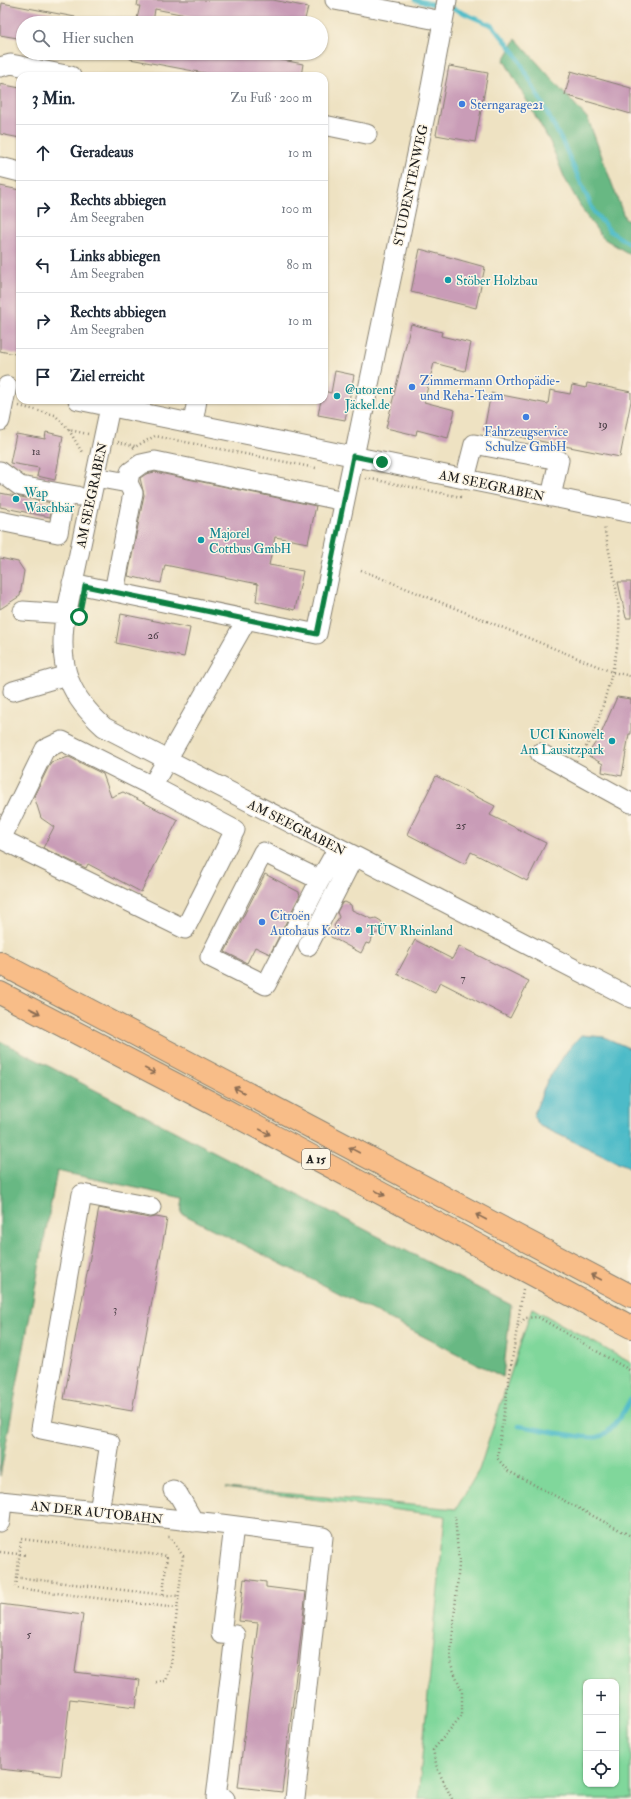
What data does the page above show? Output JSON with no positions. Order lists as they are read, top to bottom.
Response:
{
  "streets": {
    "highway": ["A 15"],
    "street": ["STUDENTENWEG", "AM SEEGRABEN", "AN DER AUTOBAHN"]
  },
  "crossings": [
    ["STUDENTENWEG", "AM SEEGRABEN"]
  ],
  "places": [
    "Sterngarage21",
    "Stöber Holzbau",
    "Zimmermann Orthopädie- und Reha-Team",
    "@utorent Jäckel.de",
    "Fahrzeugservice Schulze GmbH",
    "Wap Waschbär",
    "Majorel Cottbus GmbH",
    "UCI Kinowelt Am Lausitzpark",
    "Citroën Autohaus Koitz",
    "TÜV Rheinland"
  ],
  "house_numbers": [
    "19",
    "1a",
    "26",
    "25",
    "7",
    "3",
    "5"
  ],
  "page": {
    "search": "Hier suchen",
    "heading": ["3 Min.", "Zu Fuß · 200 m"],
    "list": [
      ["Geradeaus", "10 m"],
      ["Rechts abbiegen", "Am Seegraben", "100 m"],
      ["Links abbiegen", "Am Seegraben", "80 m"],
      ["Rechts abbiegen", "Am Seegraben", "10 m"],
      "Ziel erreicht"
    ],
    "map_buttons": ["+", "−"]
  }
}
